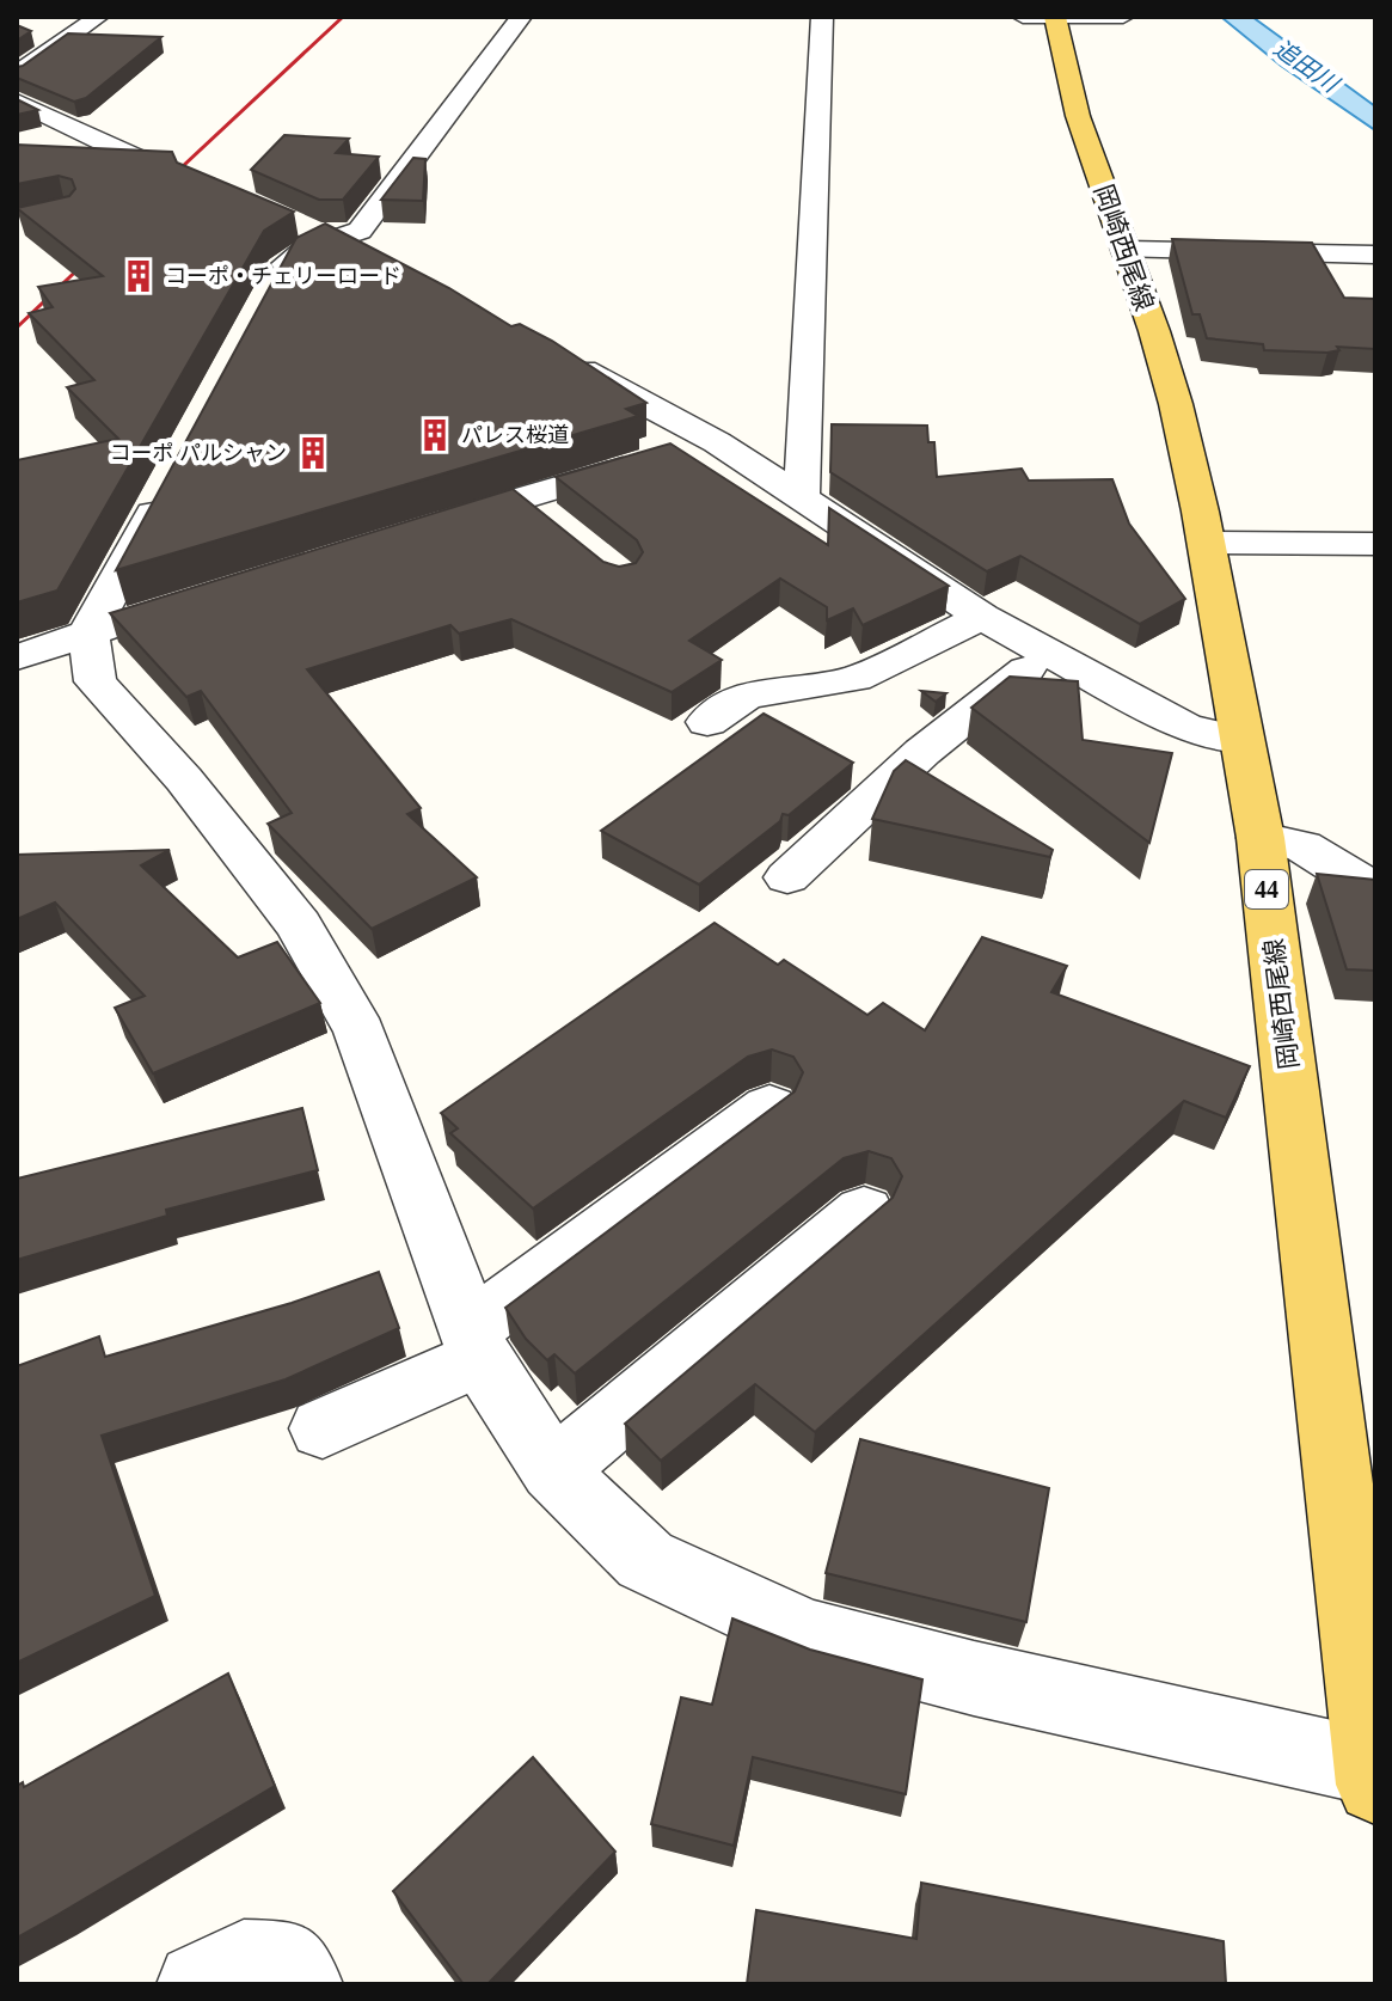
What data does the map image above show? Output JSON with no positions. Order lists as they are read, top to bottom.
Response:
{
  "streets": {
    "main road": ["岡崎西尾線", "44"]
  },
  "water": ["追田川"],
  "places": {
    "building": ["コーポ・チェリーロード", "パレス桜道", "コーポ パルシャン"]
  }
}
